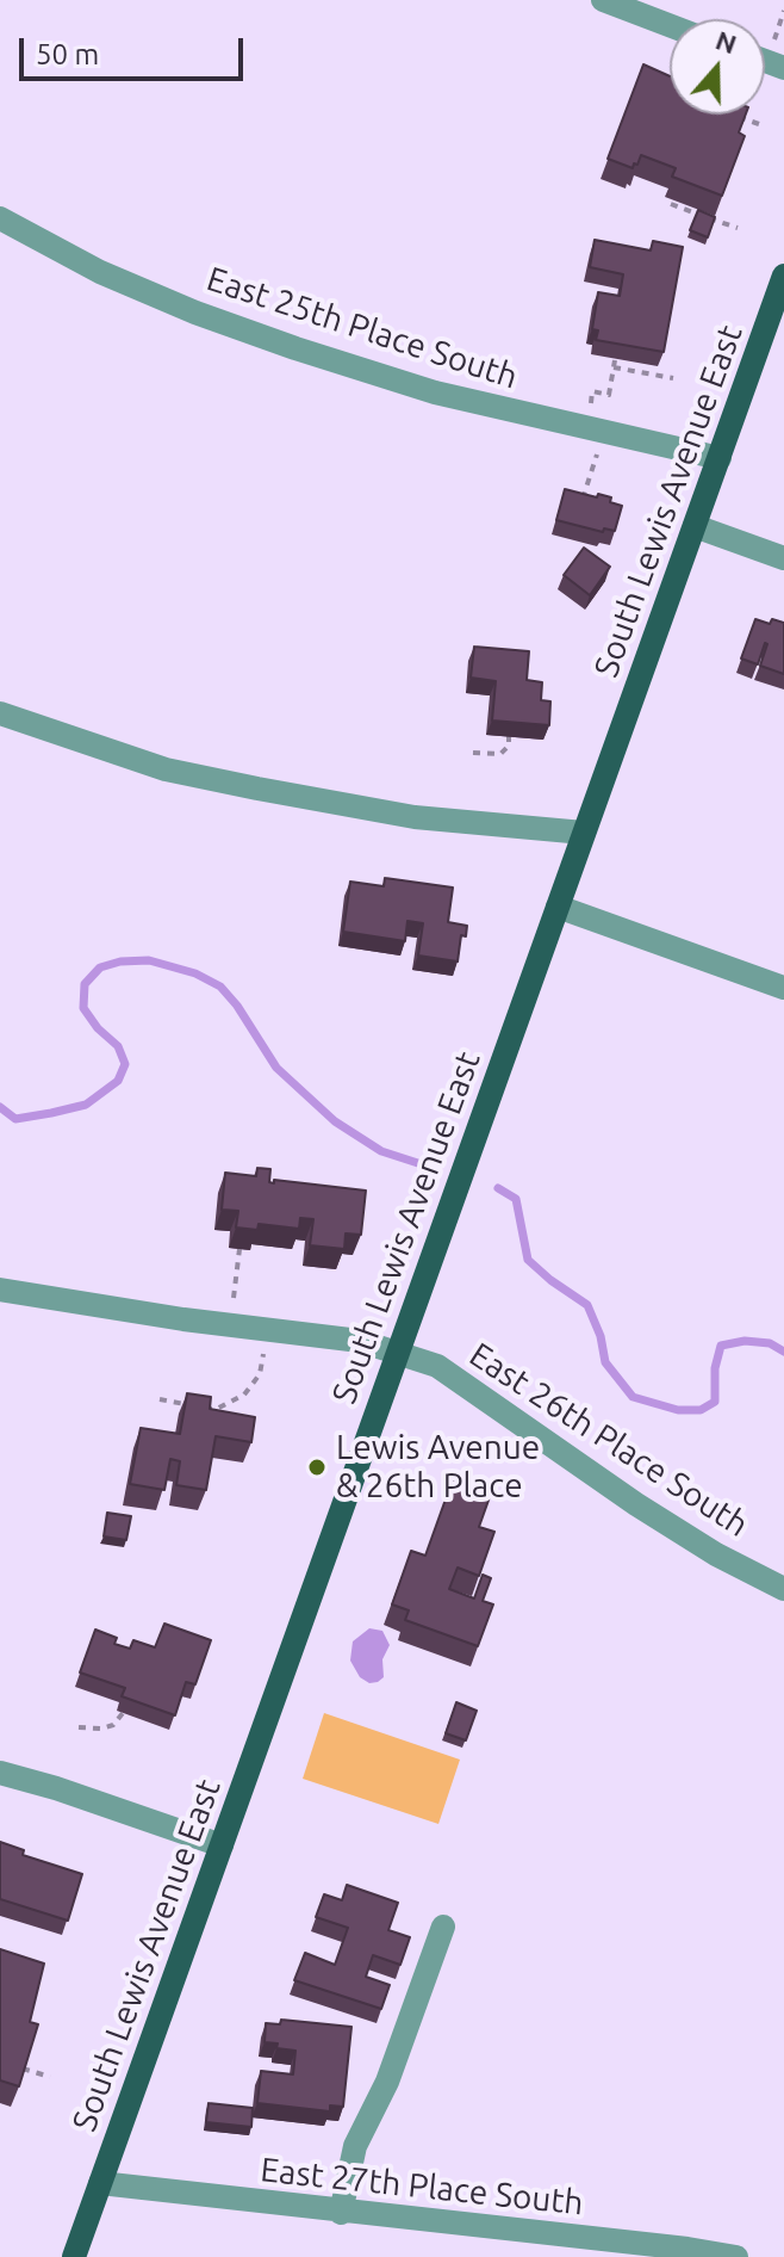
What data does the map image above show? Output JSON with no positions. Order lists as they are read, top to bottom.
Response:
{
  "streets": {
    "main road": ["South Lewis Avenue East"],
    "street": ["East 25th Place South", "East 26th Place South", "East 27th Place South"]
  },
  "crossings": [
    ["East 25th Place South", "South Lewis Avenue East"],
    ["South Lewis Avenue East", "East 26th Place South"],
    ["South Lewis Avenue East", "East 27th Place South"]
  ],
  "places": ["Lewis Avenue & 26th Place"],
  "scale_bar": "50 m",
  "north": "top"
}
